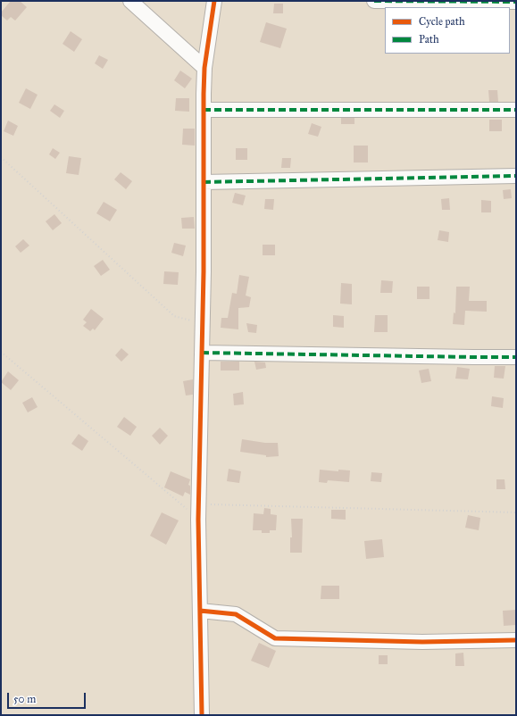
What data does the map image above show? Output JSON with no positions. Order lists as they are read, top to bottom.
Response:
{
  "legend": ["Cycle path", "Path"],
  "scale_bar": "50 m"
}
